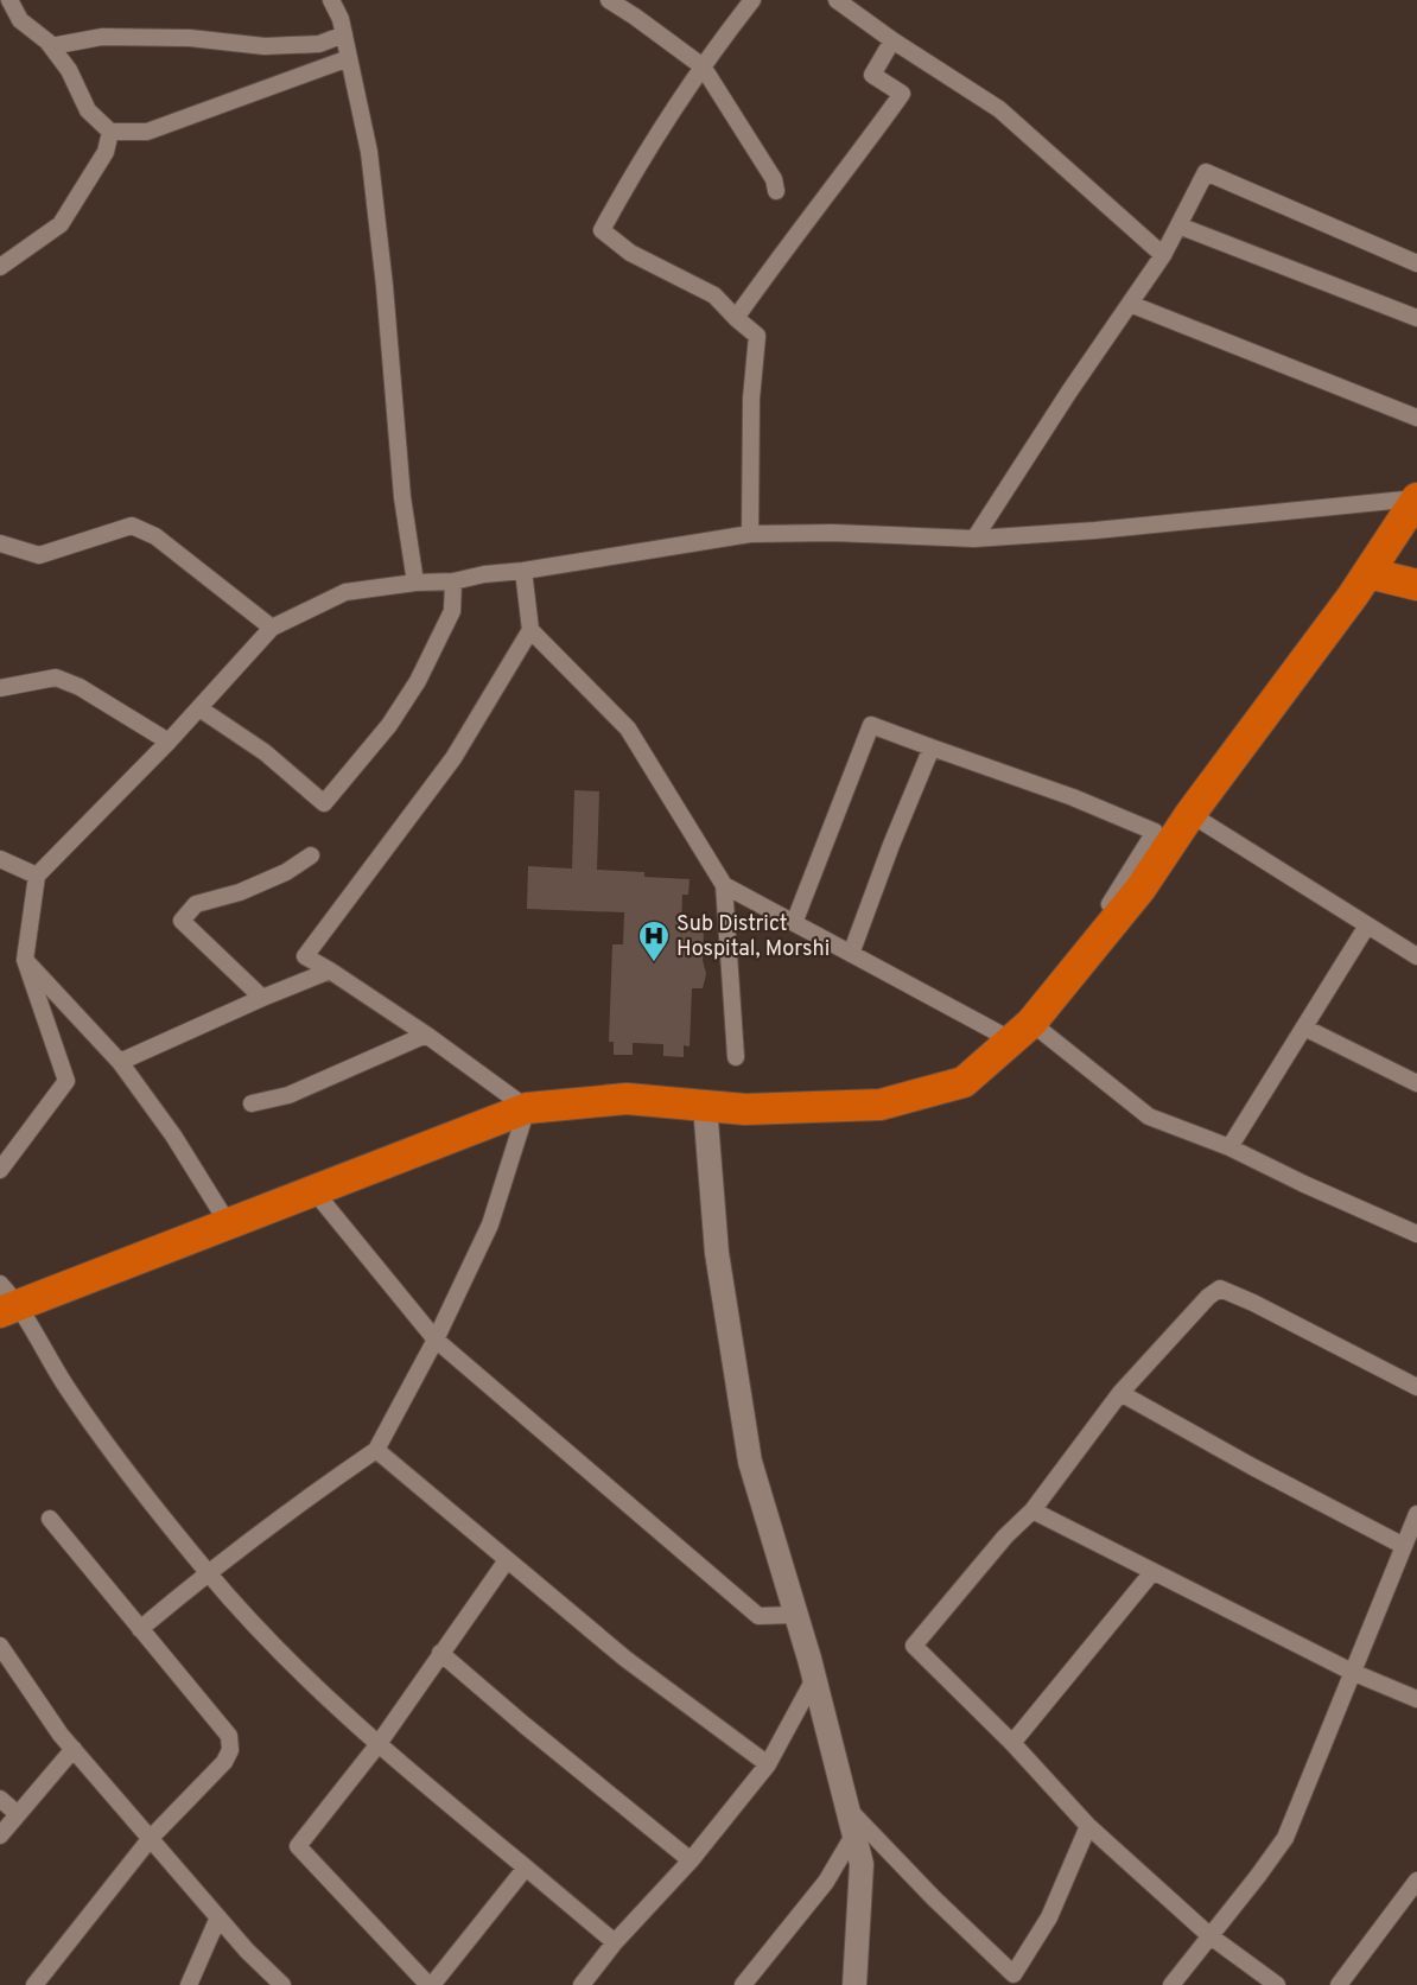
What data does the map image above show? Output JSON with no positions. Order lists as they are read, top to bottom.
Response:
{
  "places": {
    "hospital": ["Sub District Hospital, Morshi"]
  }
}
